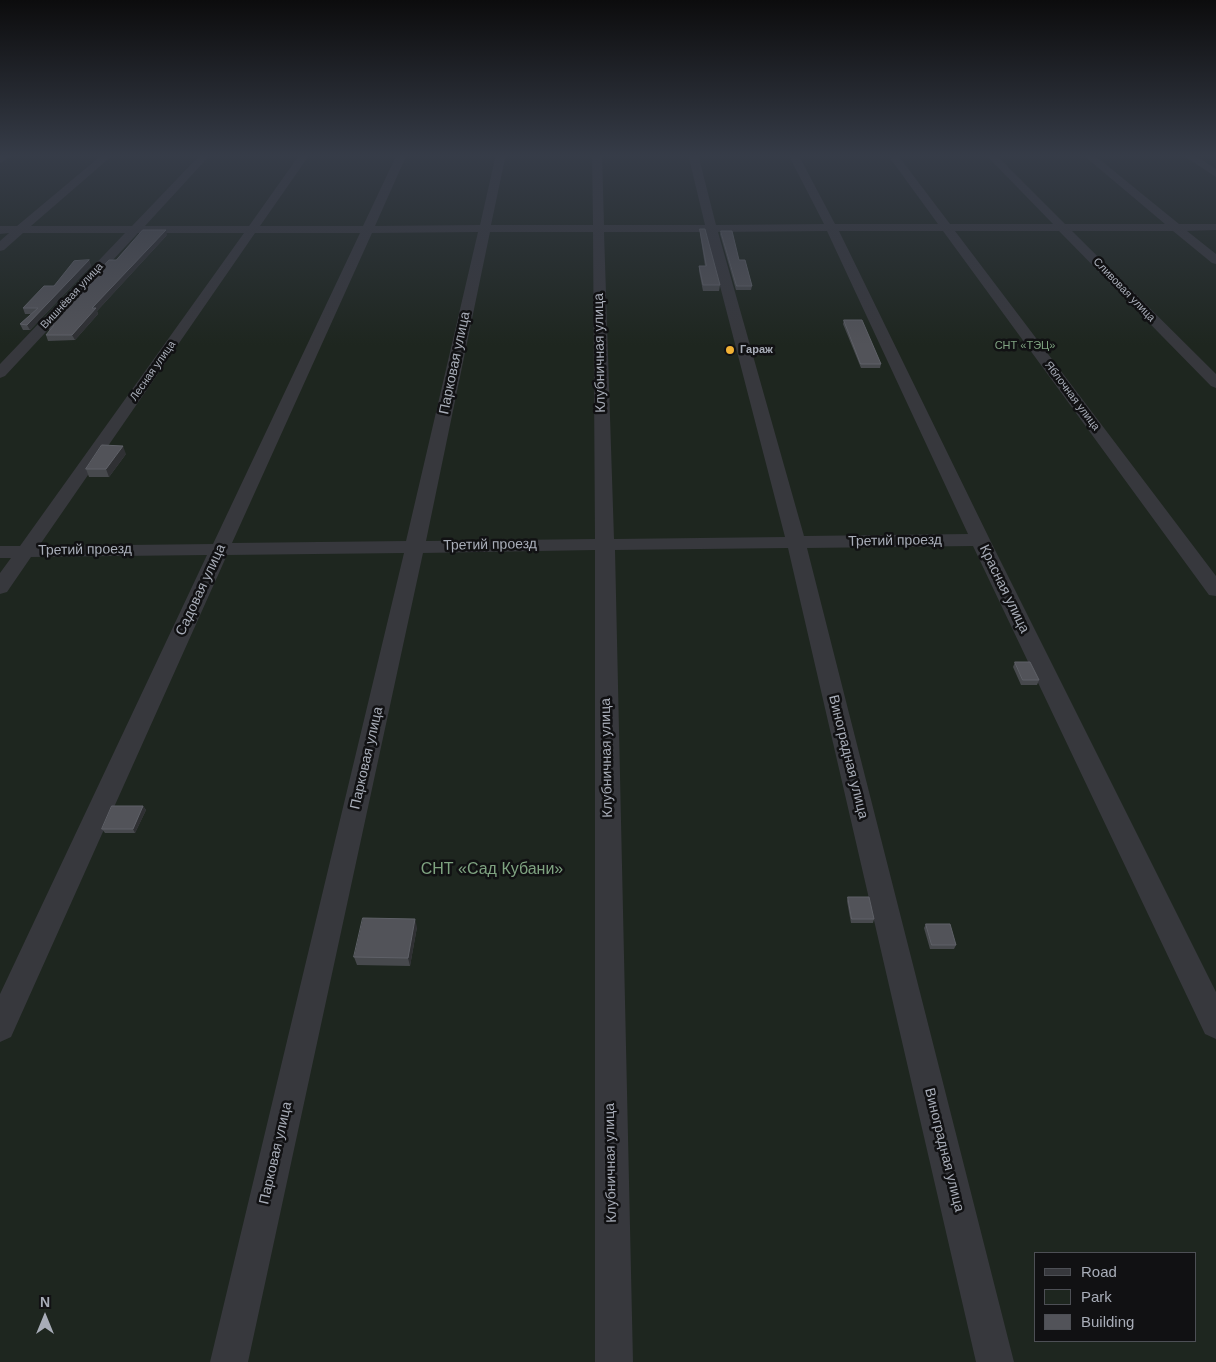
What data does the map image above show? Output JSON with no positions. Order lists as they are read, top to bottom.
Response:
{
  "streets": {
    "street": [
      "Сливовая улица",
      "Вишнёвая улица",
      "Клубничная улица",
      "Парковая улица",
      "Лесная улица",
      "Яблочная улица",
      "Третий проезд",
      "Красная улица",
      "Садовая улица",
      "Виноградная улица"
    ]
  },
  "crossings": [
    ["Клубничная улица", "Третий проезд"],
    ["Парковая улица", "Третий проезд"],
    ["Лесная улица", "Третий проезд"],
    ["Третий проезд", "Красная улица"],
    ["Третий проезд", "Садовая улица"],
    ["Третий проезд", "Виноградная улица"]
  ],
  "parks": ["СНТ «ТЭЦ»", "СНТ «Сад Кубани»"],
  "places": ["Гараж"],
  "legend": ["Road", "Park", "Building"],
  "north": "top"
}
